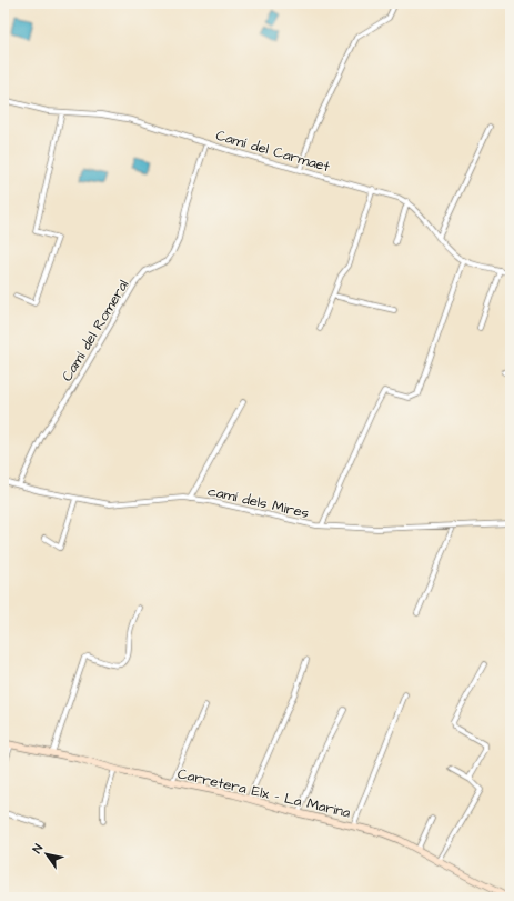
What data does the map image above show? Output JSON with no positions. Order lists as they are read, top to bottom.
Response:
{
  "streets": {
    "main road": ["Carretera Elx - La Marina"],
    "street": ["Camí del Carmaet", "Camí del Romeral", "camí dels Mires"]
  },
  "crossings": [
    ["Camí del Carmaet", "Camí del Romeral"],
    ["Camí del Romeral", "camí dels Mires"]
  ],
  "north": "top left"
}
